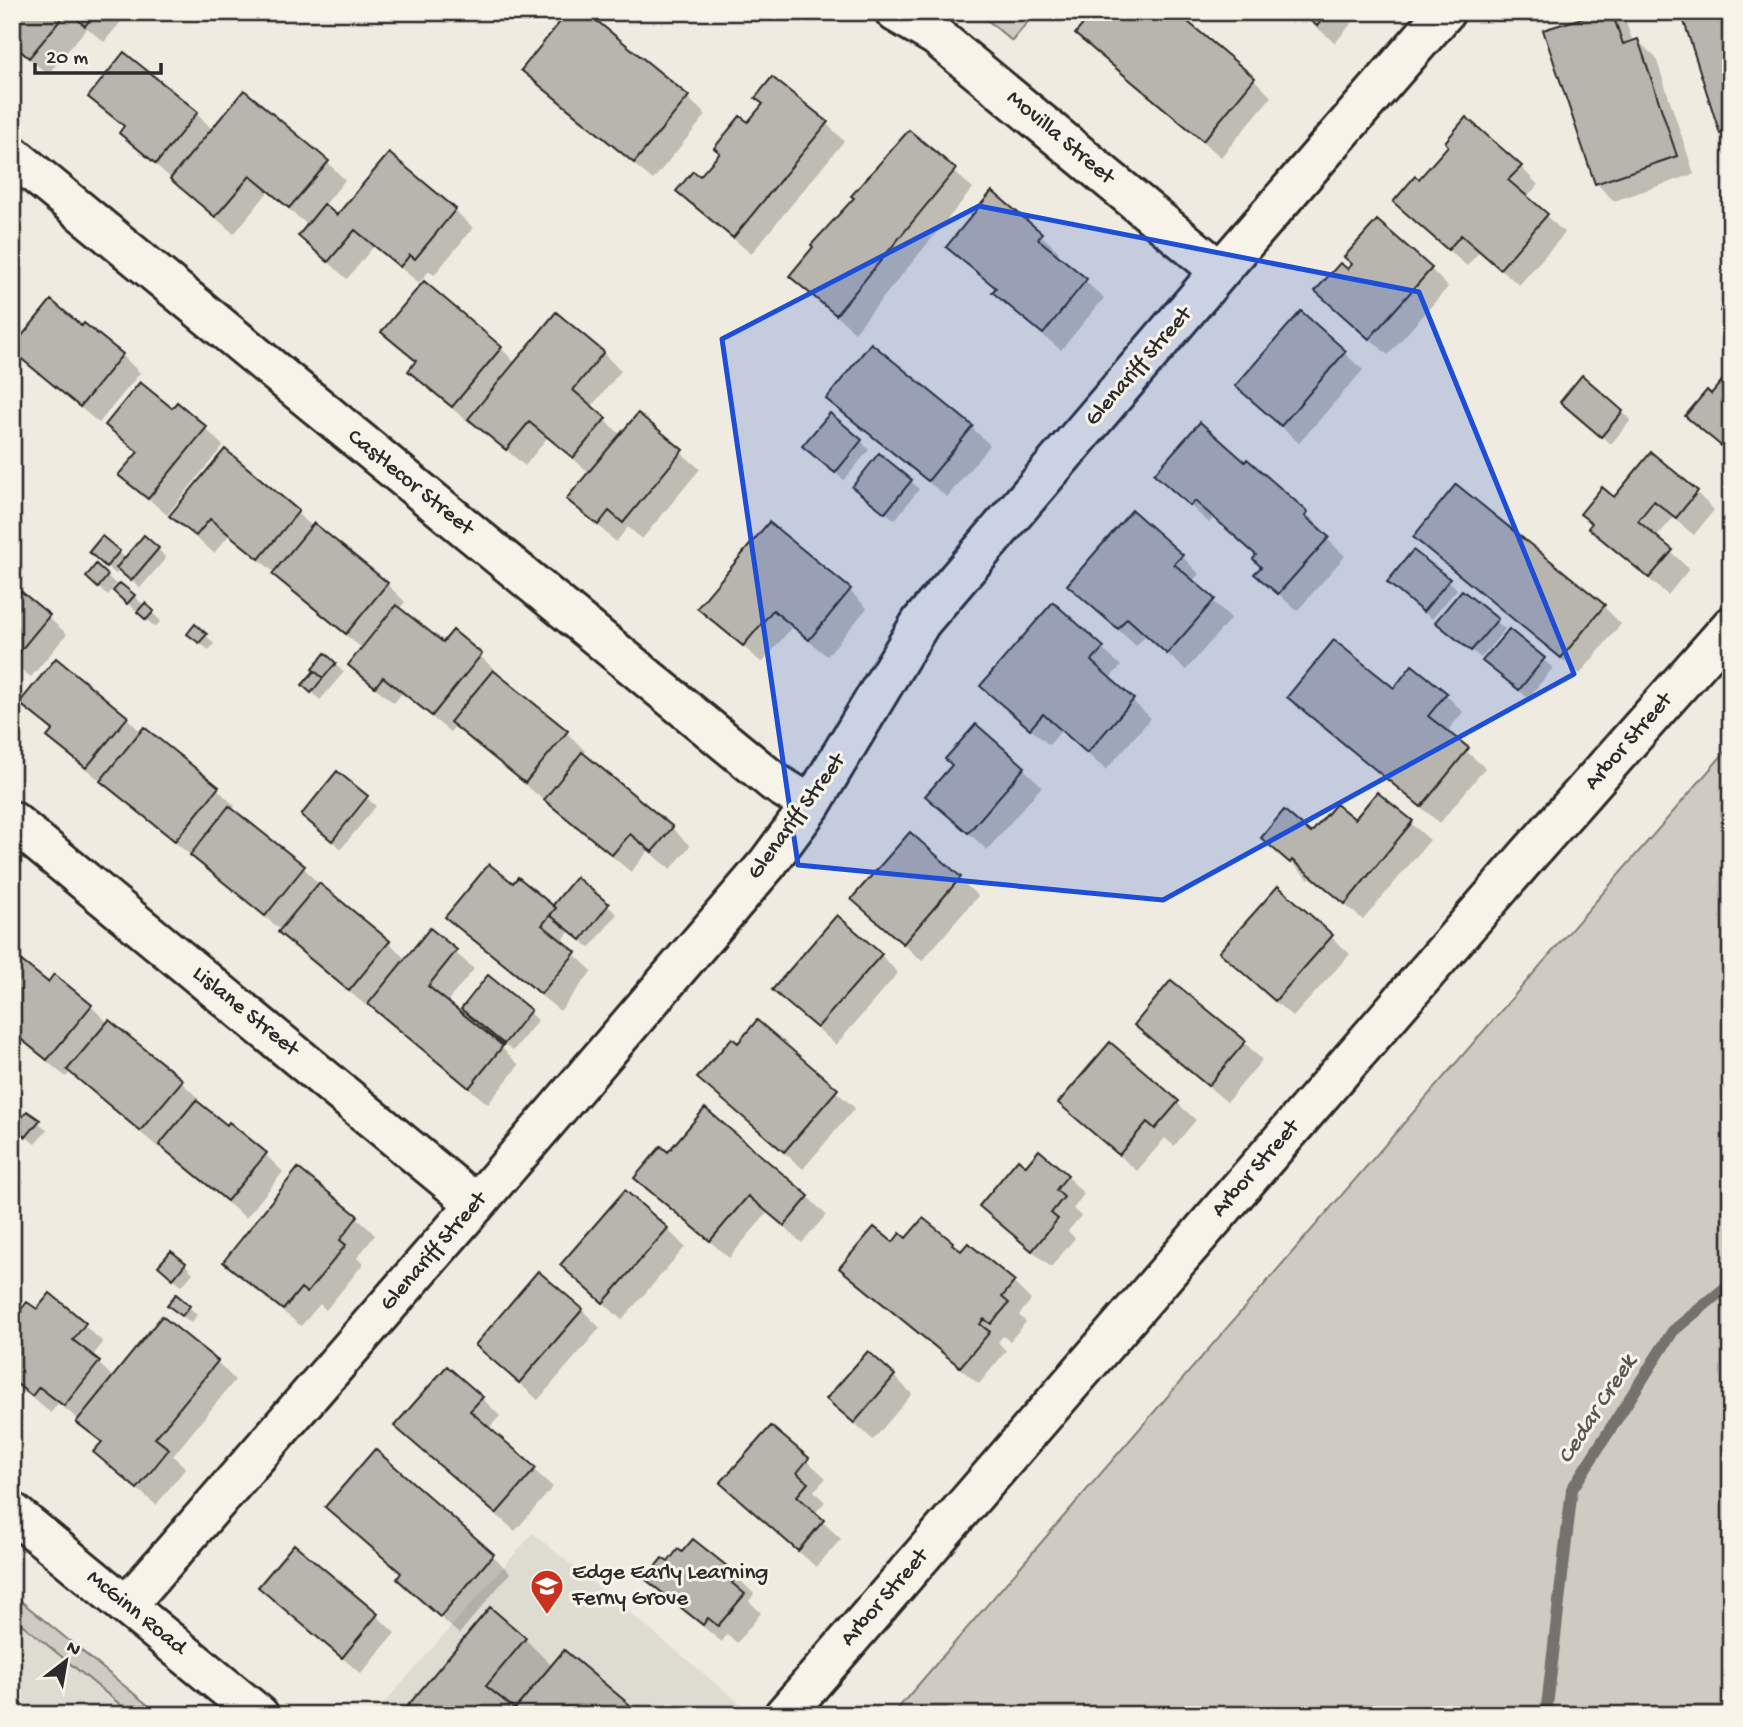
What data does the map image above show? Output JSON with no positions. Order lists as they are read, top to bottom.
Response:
{
  "streets": {
    "street": [
      "Movilla Street",
      "Glenariff Street",
      "Castlecor Street",
      "Arbor Street",
      "Lislane Street",
      "McGinn Road"
    ]
  },
  "crossings": [
    ["Movilla Street", "Glenariff Street"],
    ["Glenariff Street", "Castlecor Street"],
    ["Glenariff Street", "Lislane Street"],
    ["Glenariff Street", "McGinn Road"]
  ],
  "water": ["Cedar Creek"],
  "places": {
    "school or university": ["Edge Early Learning Ferny Grove"]
  },
  "scale_bar": "20 m",
  "north": "top right"
}
